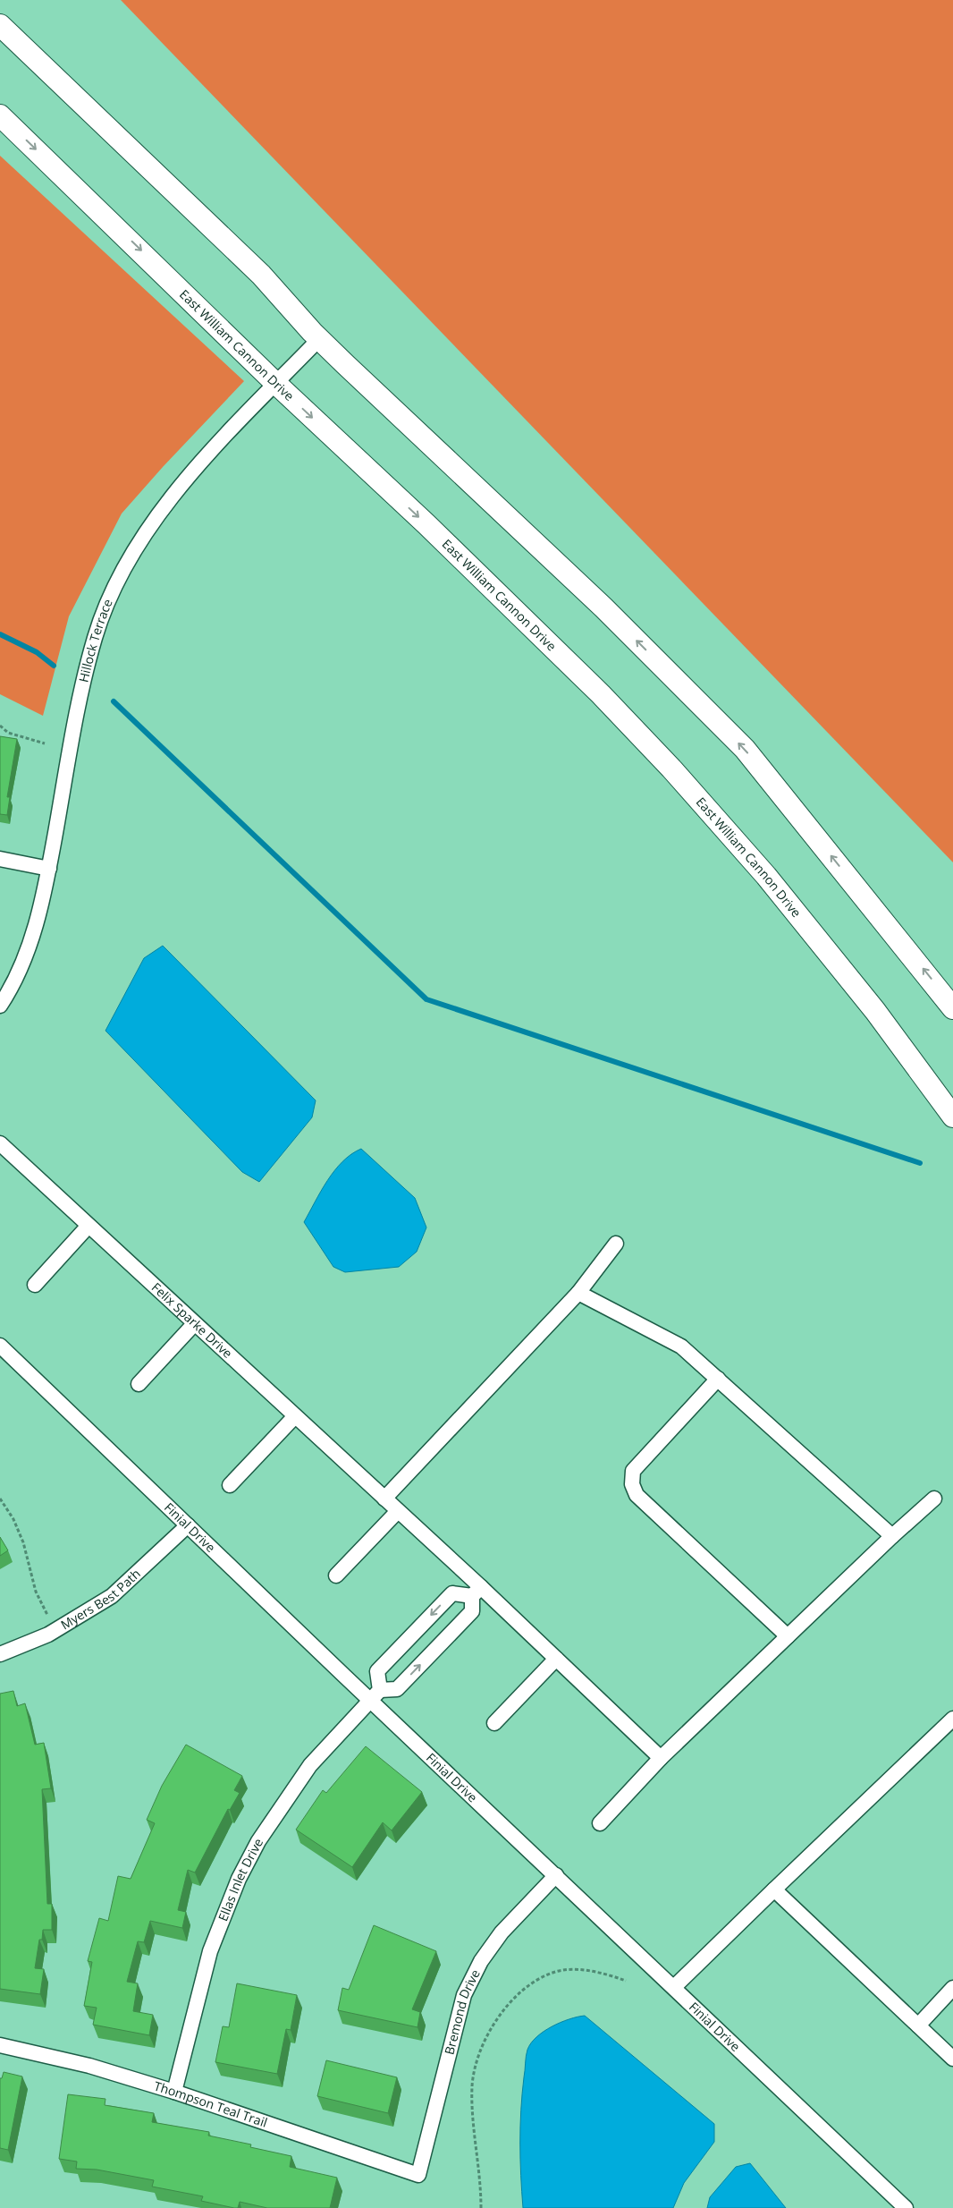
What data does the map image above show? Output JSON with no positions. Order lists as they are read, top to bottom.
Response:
{
  "streets": {
    "street": [
      "East William Cannon Drive",
      "Hillock Terrace",
      "Felix Sparke Drive",
      "Finial Drive",
      "Myers Best Path",
      "Ellas Inlet Drive",
      "Bremond Drive",
      "Thompson Teal Trail"
    ]
  },
  "crossings": [
    ["East William Cannon Drive", "Hillock Terrace"],
    ["Finial Drive", "Myers Best Path"],
    ["Finial Drive", "Ellas Inlet Drive"],
    ["Finial Drive", "Bremond Drive"],
    ["Ellas Inlet Drive", "Thompson Teal Trail"],
    ["Bremond Drive", "Thompson Teal Trail"]
  ]
}
